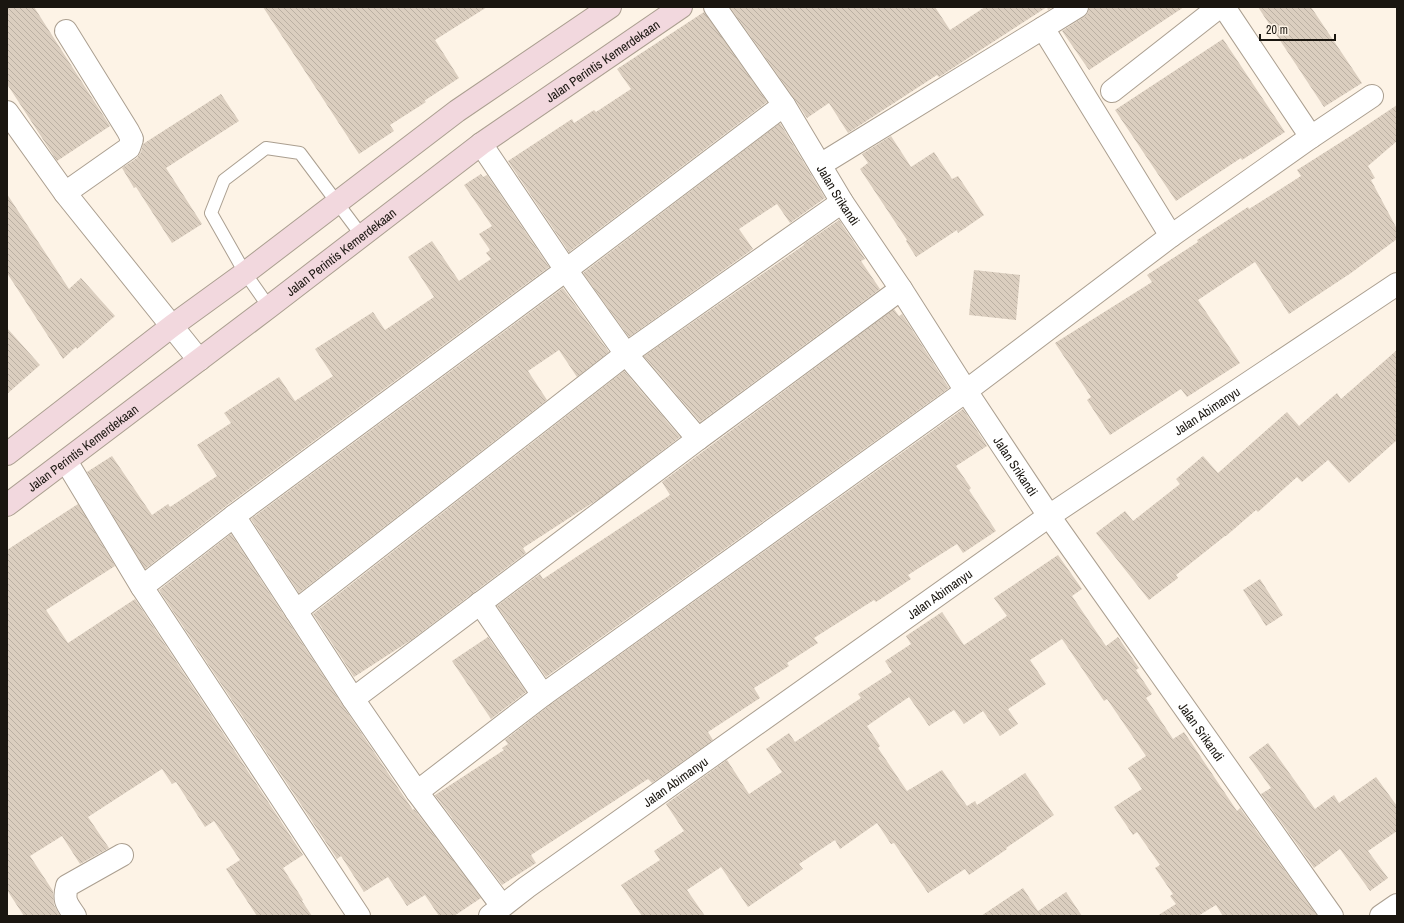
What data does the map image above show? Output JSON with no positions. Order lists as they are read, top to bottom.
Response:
{
  "streets": {
    "main road": ["Jalan Perintis Kemerdekaan"],
    "street": ["Jalan Srikandi", "Jalan Abimanyu"]
  },
  "crossings": [
    ["Jalan Srikandi", "Jalan Abimanyu"]
  ],
  "scale_bar": "20 m"
}
